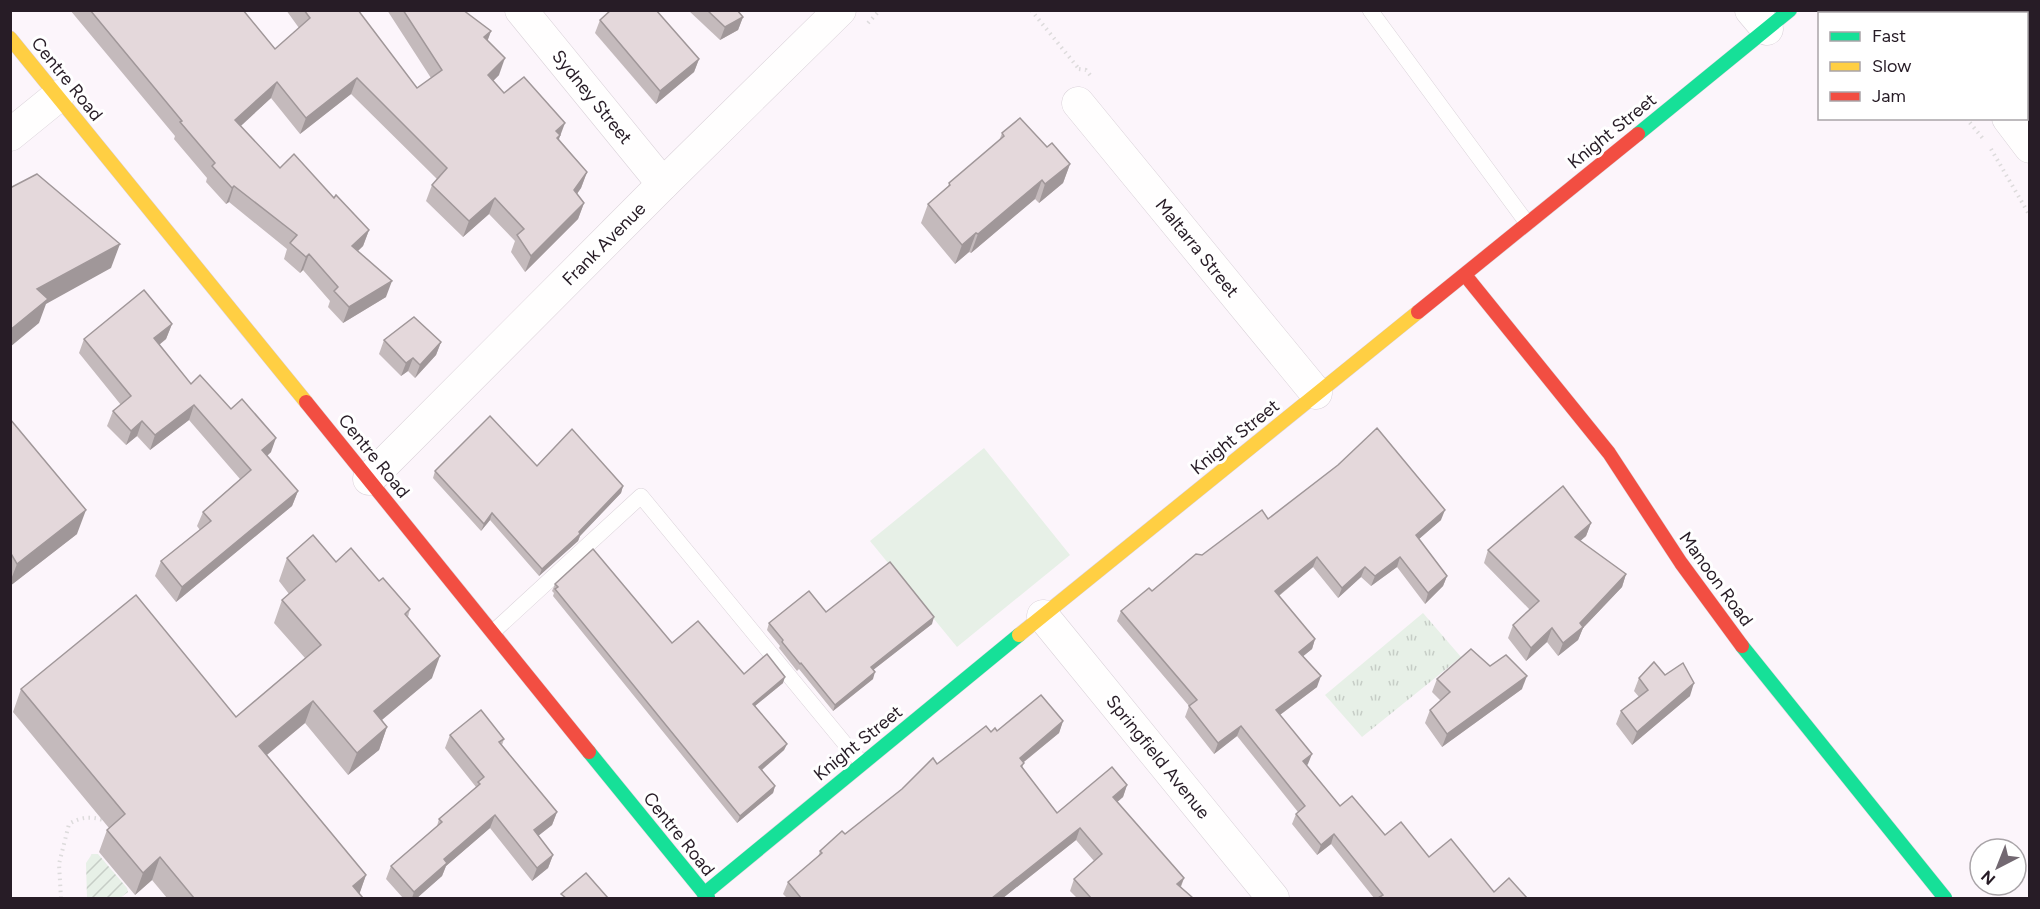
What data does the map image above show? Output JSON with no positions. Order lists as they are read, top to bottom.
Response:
{
  "streets": {
    "street": [
      "Centre Road",
      "Sydney Street",
      "Knight Street",
      "Frank Avenue",
      "Maltarra Street",
      "Manoon Road",
      "Springfield Avenue"
    ]
  },
  "crossings": [
    ["Centre Road", "Knight Street"],
    ["Centre Road", "Frank Avenue"],
    ["Sydney Street", "Frank Avenue"],
    ["Knight Street", "Maltarra Street"],
    ["Knight Street", "Manoon Road"],
    ["Knight Street", "Springfield Avenue"]
  ],
  "legend": ["Fast", "Slow", "Jam"],
  "north": "bottom left"
}
